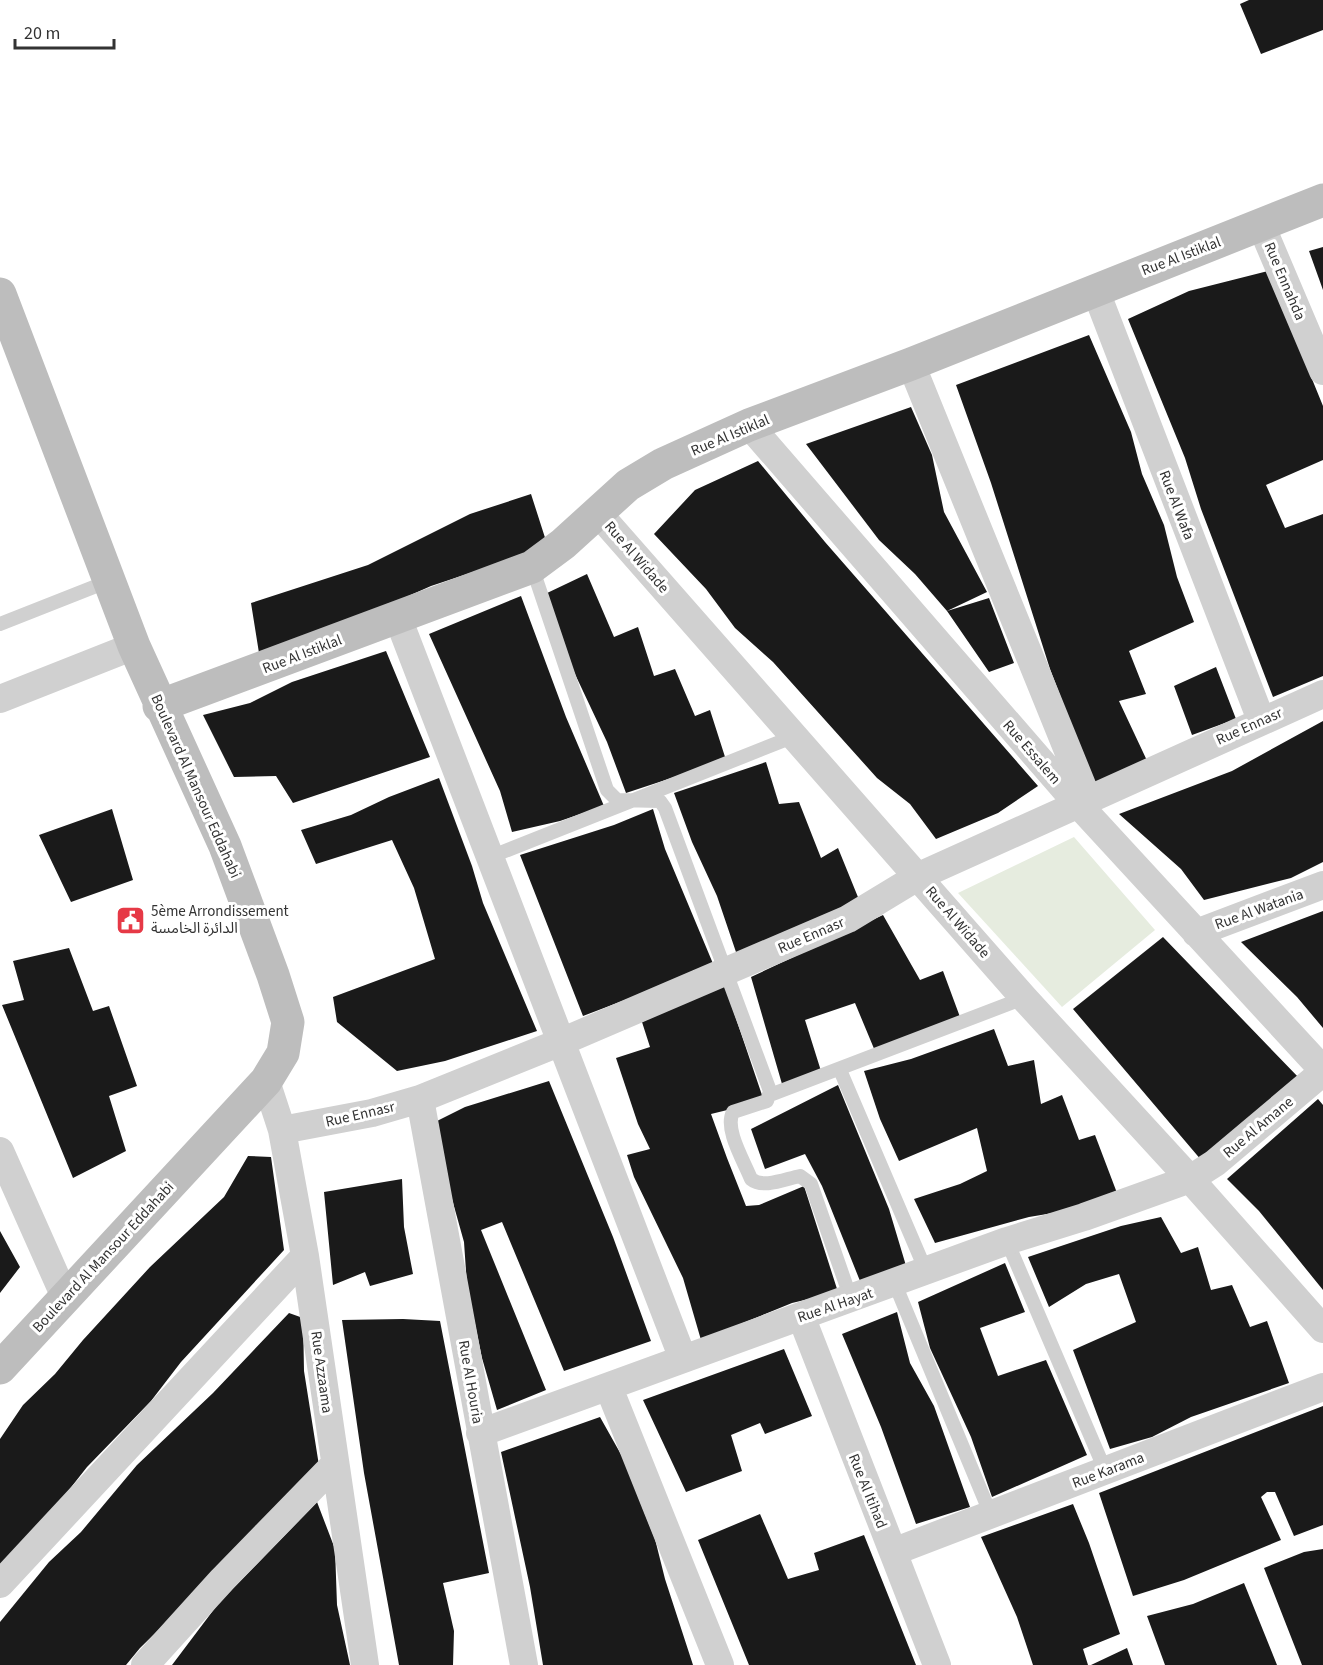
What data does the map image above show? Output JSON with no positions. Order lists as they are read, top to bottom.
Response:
{
  "streets": {
    "street": [
      "Rue Al Istiklal",
      "Rue Ennahda",
      "Rue Al Wafa",
      "Rue Al Widade",
      "Rue Ennasr",
      "Rue Essalem",
      "Boulevard Al Mansour Eddahabi",
      "Rue Al Watania",
      "Rue Al Amane",
      "Rue Al Hayat",
      "Rue Azzaama",
      "Rue Al Houria",
      "Rue Karama",
      "Rue Al Itihad"
    ]
  },
  "crossings": [
    ["Rue Al Istiklal", "Rue Ennahda"],
    ["Rue Al Istiklal", "Rue Al Wafa"],
    ["Rue Al Istiklal", "Rue Al Widade"],
    ["Rue Al Istiklal", "Rue Essalem"],
    ["Rue Al Istiklal", "Boulevard Al Mansour Eddahabi"],
    ["Rue Al Wafa", "Rue Ennasr"],
    ["Rue Al Widade", "Rue Ennasr"],
    ["Rue Al Widade", "Rue Al Amane"],
    ["Rue Al Widade", "Rue Al Hayat"],
    ["Rue Ennasr", "Rue Essalem"],
    ["Rue Ennasr", "Rue Azzaama"],
    ["Rue Ennasr", "Rue Al Houria"],
    ["Rue Essalem", "Rue Al Watania"],
    ["Rue Essalem", "Rue Al Amane"],
    ["Boulevard Al Mansour Eddahabi", "Rue Azzaama"],
    ["Rue Al Amane", "Rue Al Hayat"],
    ["Rue Al Hayat", "Rue Al Houria"],
    ["Rue Al Hayat", "Rue Al Itihad"],
    ["Rue Karama", "Rue Al Itihad"]
  ],
  "places": {
    "public building": ["5ème Arrondissement الدائرة الخامسة"]
  },
  "scale_bar": "20 m"
}
